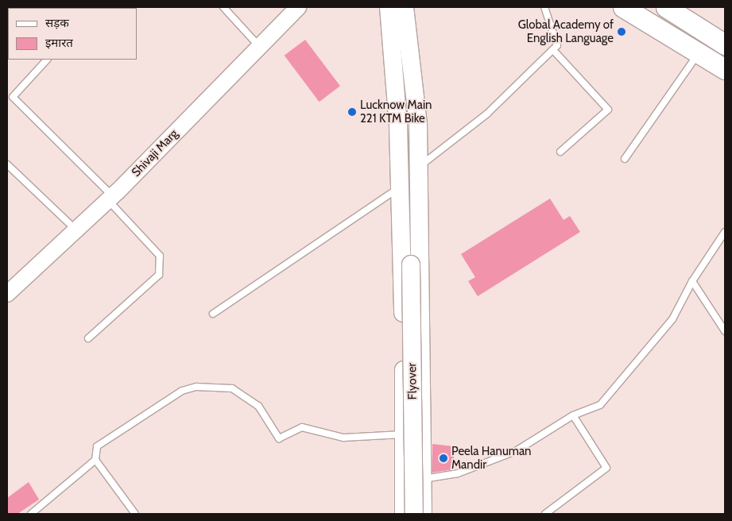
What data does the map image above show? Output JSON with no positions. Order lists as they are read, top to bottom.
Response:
{
  "streets": {
    "main road": ["Flyover"],
    "street": ["Shivaji Marg"]
  },
  "places": ["Global Academy of English Language", "Lucknow Main 221 KTM Bike", "Peela Hanuman Mandir"],
  "legend": ["सड़क", "इमारत"]
}
